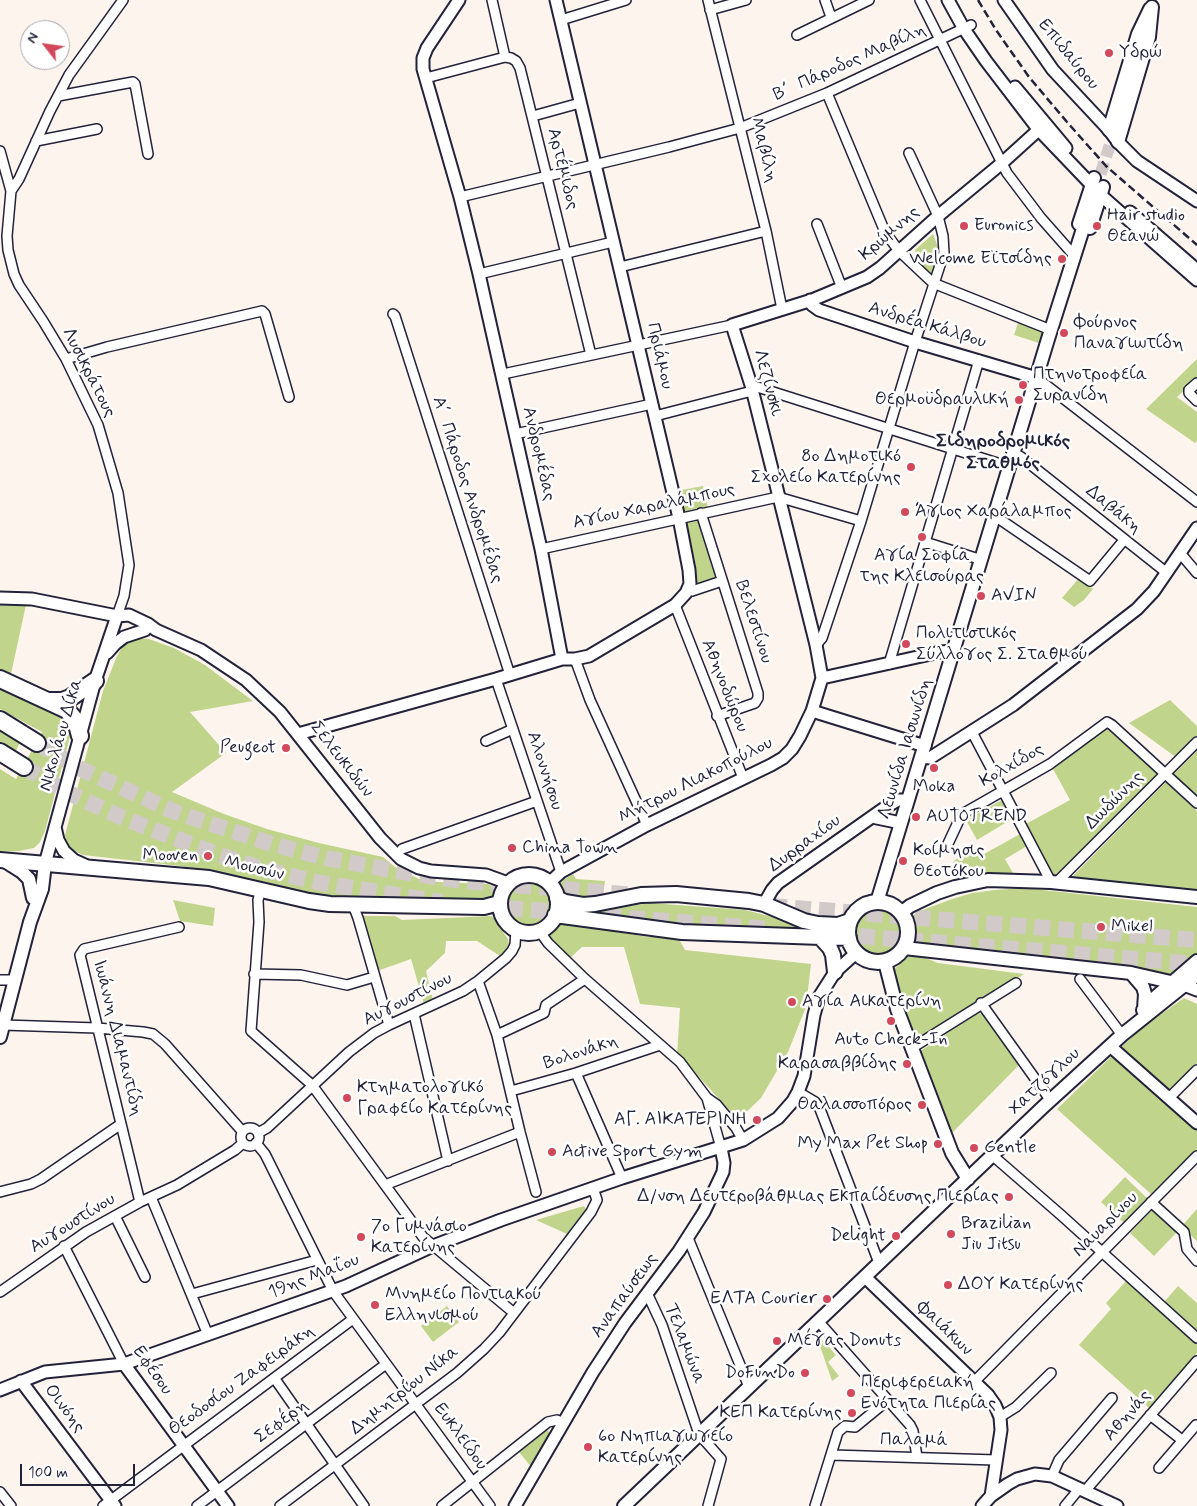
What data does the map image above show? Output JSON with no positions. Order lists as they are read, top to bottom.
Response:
{
  "streets": {
    "main road": [
      "Νικολάου Δίκα",
      "Λεωνίδα Ιασωνίδη",
      "Μουσών",
      "Χατζόγλου"
    ],
    "street": [
      "Επιδαύρου",
      "Β΄ Πάροδος Μαβίλη",
      "Μαβίλη",
      "Αρτέμιδος",
      "Κρώμνης",
      "Ανδρέα Κάλβου",
      "Πριάμου",
      "Λυσικράτους",
      "Λεζίνσκι",
      "Ανδρομέδας",
      "Α΄ Πάροδος Ανδρομέδας",
      "Αγίου Χαραλάμπους",
      "Δαβάκη",
      "Βελεστίνου",
      "Αθηνοδώρου",
      "Σελευκιδών",
      "Κολχίδος",
      "Αλοννήσου",
      "Μήτρου Λιακοπούλου",
      "Δωδώνης",
      "Δυρραχίου",
      "Αυγουστίνου",
      "Ιωάννη Διαμαντίδη",
      "Βολονάκη",
      "Ναυαρίνου",
      "19ης Μαΐου",
      "Αναπαύσεως",
      "Φαιάκων",
      "Τελαμώνα",
      "Εφέσου",
      "Θεοδοσίου Ζαφειράκη",
      "Δημητρίου Νίκα",
      "Οινόης",
      "Αθηνάς",
      "Σεφέρη",
      "Ευκλείδου",
      "Παλαμά"
    ]
  },
  "crossings": [
    ["Β΄ Πάροδος Μαβίλη", "Μαβίλη"],
    ["Β΄ Πάροδος Μαβίλη", "Αρτέμιδος"],
    ["Β΄ Πάροδος Μαβίλη", "Πριάμου"],
    ["Β΄ Πάροδος Μαβίλη", "Ανδρομέδας"],
    ["Μαβίλη", "Κρώμνης"],
    ["Κρώμνης", "Ανδρέα Κάλβου"],
    ["Κρώμνης", "Λεζίνσκι"],
    ["Ανδρέα Κάλβου", "Λεωνίδα Ιασωνίδη"],
    ["Πριάμου", "Αγίου Χαραλάμπους"],
    ["Λυσικράτους", "Νικολάου Δίκα"],
    ["Λυσικράτους", "Σελευκιδών"],
    ["Λεζίνσκι", "Αγίου Χαραλάμπους"],
    ["Λεζίνσκι", "Μήτρου Λιακοπούλου"],
    ["Ανδρομέδας", "Αγίου Χαραλάμπους"],
    ["Αγίου Χαραλάμπους", "Βελεστίνου"],
    ["Δαβάκη", "Λεωνίδα Ιασωνίδη"],
    ["Βελεστίνου", "Αθηνοδώρου"],
    ["Αθηνοδώρου", "Μήτρου Λιακοπούλου"],
    ["Νικολάου Δίκα", "Σελευκιδών"],
    ["Νικολάου Δίκα", "Μουσών"],
    ["Λεωνίδα Ιασωνίδη", "Δυρραχίου"],
    ["Σελευκιδών", "Μήτρου Λιακοπούλου"],
    ["Σελευκιδών", "Μουσών"],
    ["Σελευκιδών", "Αυγουστίνου"],
    ["Σελευκιδών", "Αναπαύσεως"],
    ["Κολχίδος", "Δωδώνης"],
    ["Αλοννήσου", "Μήτρου Λιακοπούλου"],
    ["Μήτρου Λιακοπούλου", "Μουσών"],
    ["Μήτρου Λιακοπούλου", "Αυγουστίνου"],
    ["Μήτρου Λιακοπούλου", "Αναπαύσεως"],
    ["Μουσών", "Αυγουστίνου"],
    ["Μουσών", "Αναπαύσεως"],
    ["Αυγουστίνου", "Ιωάννη Διαμαντίδη"],
    ["Αυγουστίνου", "Αναπαύσεως"],
    ["Αυγουστίνου", "Εφέσου"],
    ["Αυγουστίνου", "Ευκλείδου"],
    ["Βολονάκη", "Αναπαύσεως"],
    ["Χατζόγλου", "Φαιάκων"],
    ["Χατζόγλου", "Τελαμώνα"],
    ["Ναυαρίνου", "Φαιάκων"],
    ["19ης Μαΐου", "Αναπαύσεως"],
    ["19ης Μαΐου", "Εφέσου"],
    ["19ης Μαΐου", "Δημητρίου Νίκα"],
    ["19ης Μαΐου", "Οινόης"],
    ["19ης Μαΐου", "Ευκλείδου"],
    ["Αναπαύσεως", "Τελαμώνα"],
    ["Εφέσου", "Θεοδοσίου Ζαφειράκη"],
    ["Εφέσου", "Σεφέρη"],
    ["Θεοδοσίου Ζαφειράκη", "Οινόης"],
    ["Θεοδοσίου Ζαφειράκη", "Ευκλείδου"],
    ["Δημητρίου Νίκα", "Ευκλείδου"],
    ["Σεφέρη", "Ευκλείδου"]
  ],
  "districts": ["Σιδηροδρομικός Σταθμός"],
  "places": [
    "Υδρώ",
    "Euronics",
    "Hair studio Θεανώ",
    "Welcome Eϊτσίδης",
    "Φούρνος Παναγιωτίδη",
    "Πτηνοτροφεία Συρανίδη",
    "Θερμοϋδραυλική",
    "8ο Δημοτικό Σχολείο Κατερίνης",
    "Άγιος Χαράλαμπος",
    "Αγία Σοφία της Κλεισούρας",
    "AVIN",
    "Πολιτιστικός Σύλλογος Σ. Σταθμού",
    "Peugeot",
    "Moka",
    "AUTOTREND",
    "China Town",
    "Mooven",
    "Κοίμησις Θεοτόκου",
    "Mikel",
    "Αγία Αικατερίνη",
    "Auto Check-In",
    "Καρασαββίδης",
    "Κτηματολογικό Γραφείο Κατερίνης",
    "Θαλασσοπόρος",
    "ΑΓ. ΑΙΚΑΤΕΡΙΝΗ",
    "My Max Pet Shop",
    "Gentle",
    "Active Sport Gym",
    "Δ/νση Δευτεροβάθμιας Εκπαίδευσης Πιερίας",
    "Brazilian Jiu Jitsu",
    "Delight",
    "7ο Γυμνάσιο Κατερίνης",
    "ΔΟΥ Κατερίνης",
    "ΕΛΤΑ Courier",
    "Μνημείο Ποντιακού Ελληνισμού",
    "Μέγας Donuts",
    "DoFunDo",
    "Περιφερειακή Ενότητα Πιερίας",
    "ΚΕΠ Κατερίνης",
    "6ο Νηπιαγωγείο Κατερίνης"
  ],
  "scale_bar": "100 m",
  "north": "top left"
}
